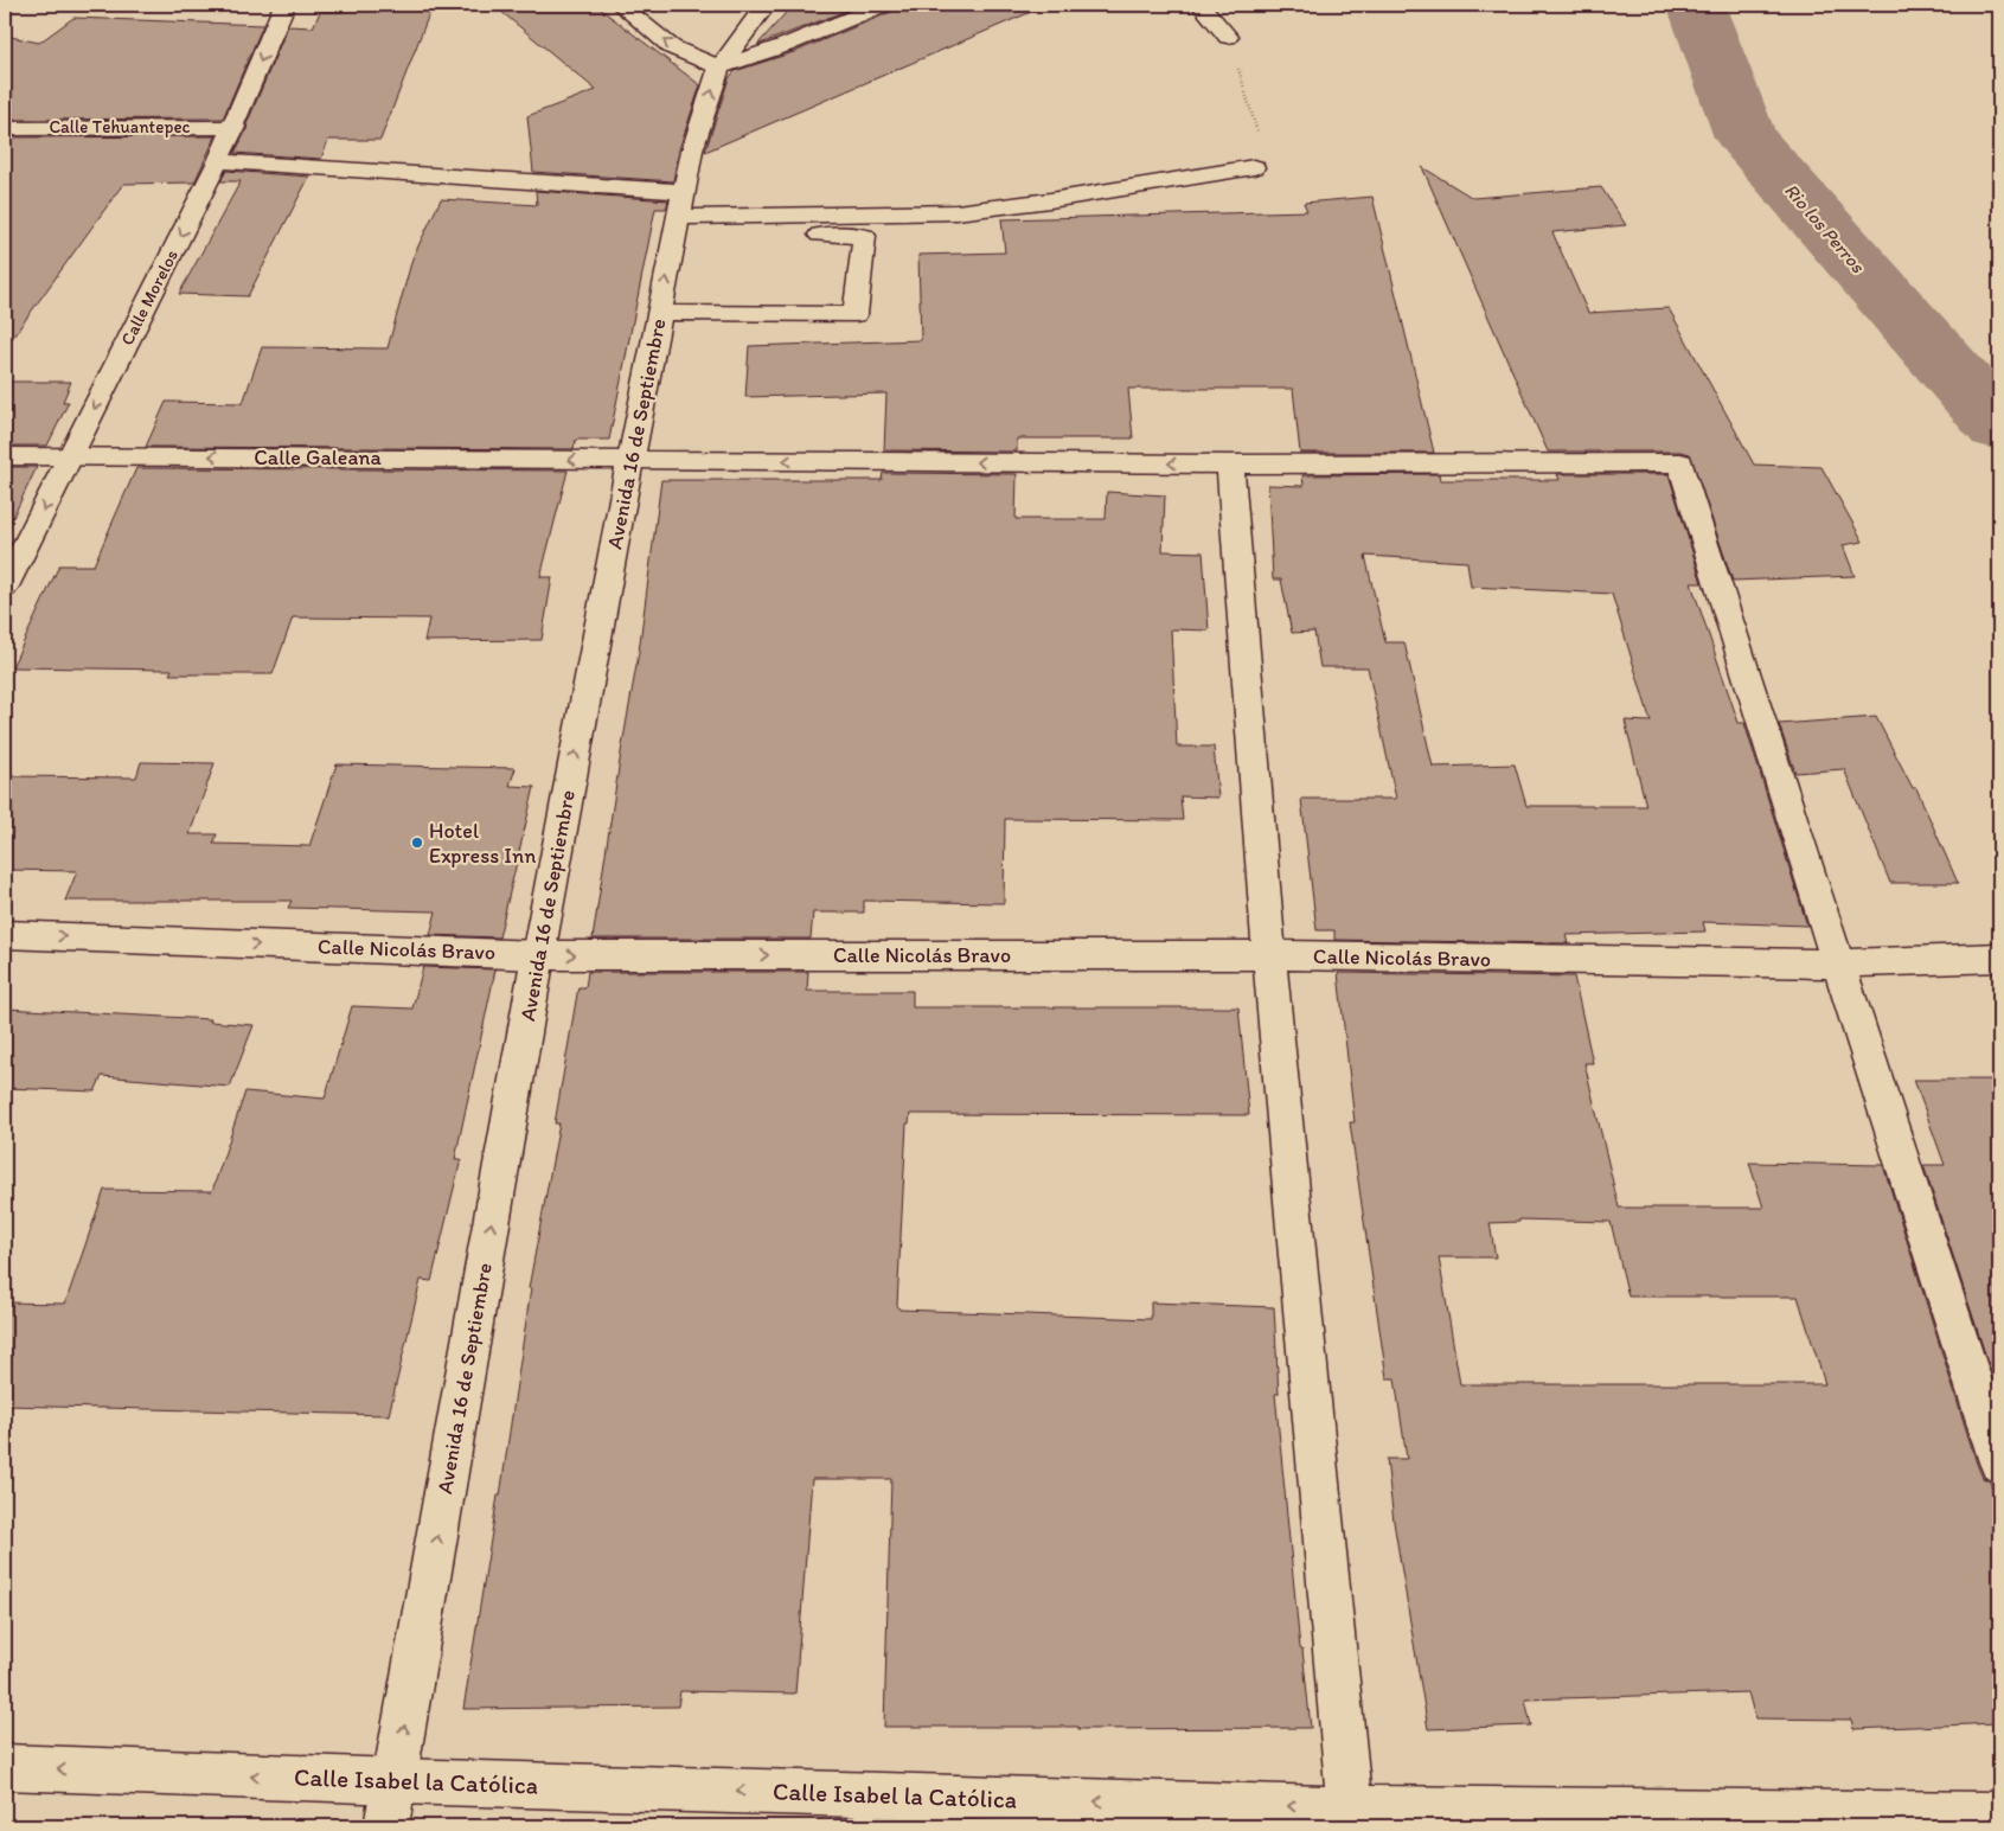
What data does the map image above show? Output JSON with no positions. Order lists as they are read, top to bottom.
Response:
{
  "streets": {
    "street": [
      "Calle Tehuantepec",
      "Calle Morelos",
      "Avenida 16 de Septiembre",
      "Calle Galeana",
      "Calle Nicolás Bravo",
      "Calle Isabel la Católica"
    ]
  },
  "crossings": [
    ["Calle Tehuantepec", "Calle Morelos"],
    ["Calle Morelos", "Calle Galeana"],
    ["Avenida 16 de Septiembre", "Calle Galeana"],
    ["Avenida 16 de Septiembre", "Calle Nicolás Bravo"],
    ["Avenida 16 de Septiembre", "Calle Isabel la Católica"],
    ["Calle Galeana", "Calle Nicolás Bravo"]
  ],
  "one_way": [
    "Calle Morelos",
    "Avenida 16 de Septiembre",
    "Calle Nicolás Bravo",
    "Calle Isabel la Católica"
  ],
  "water": ["Rio los Perros"],
  "places": ["Hotel Express Inn"]
}
